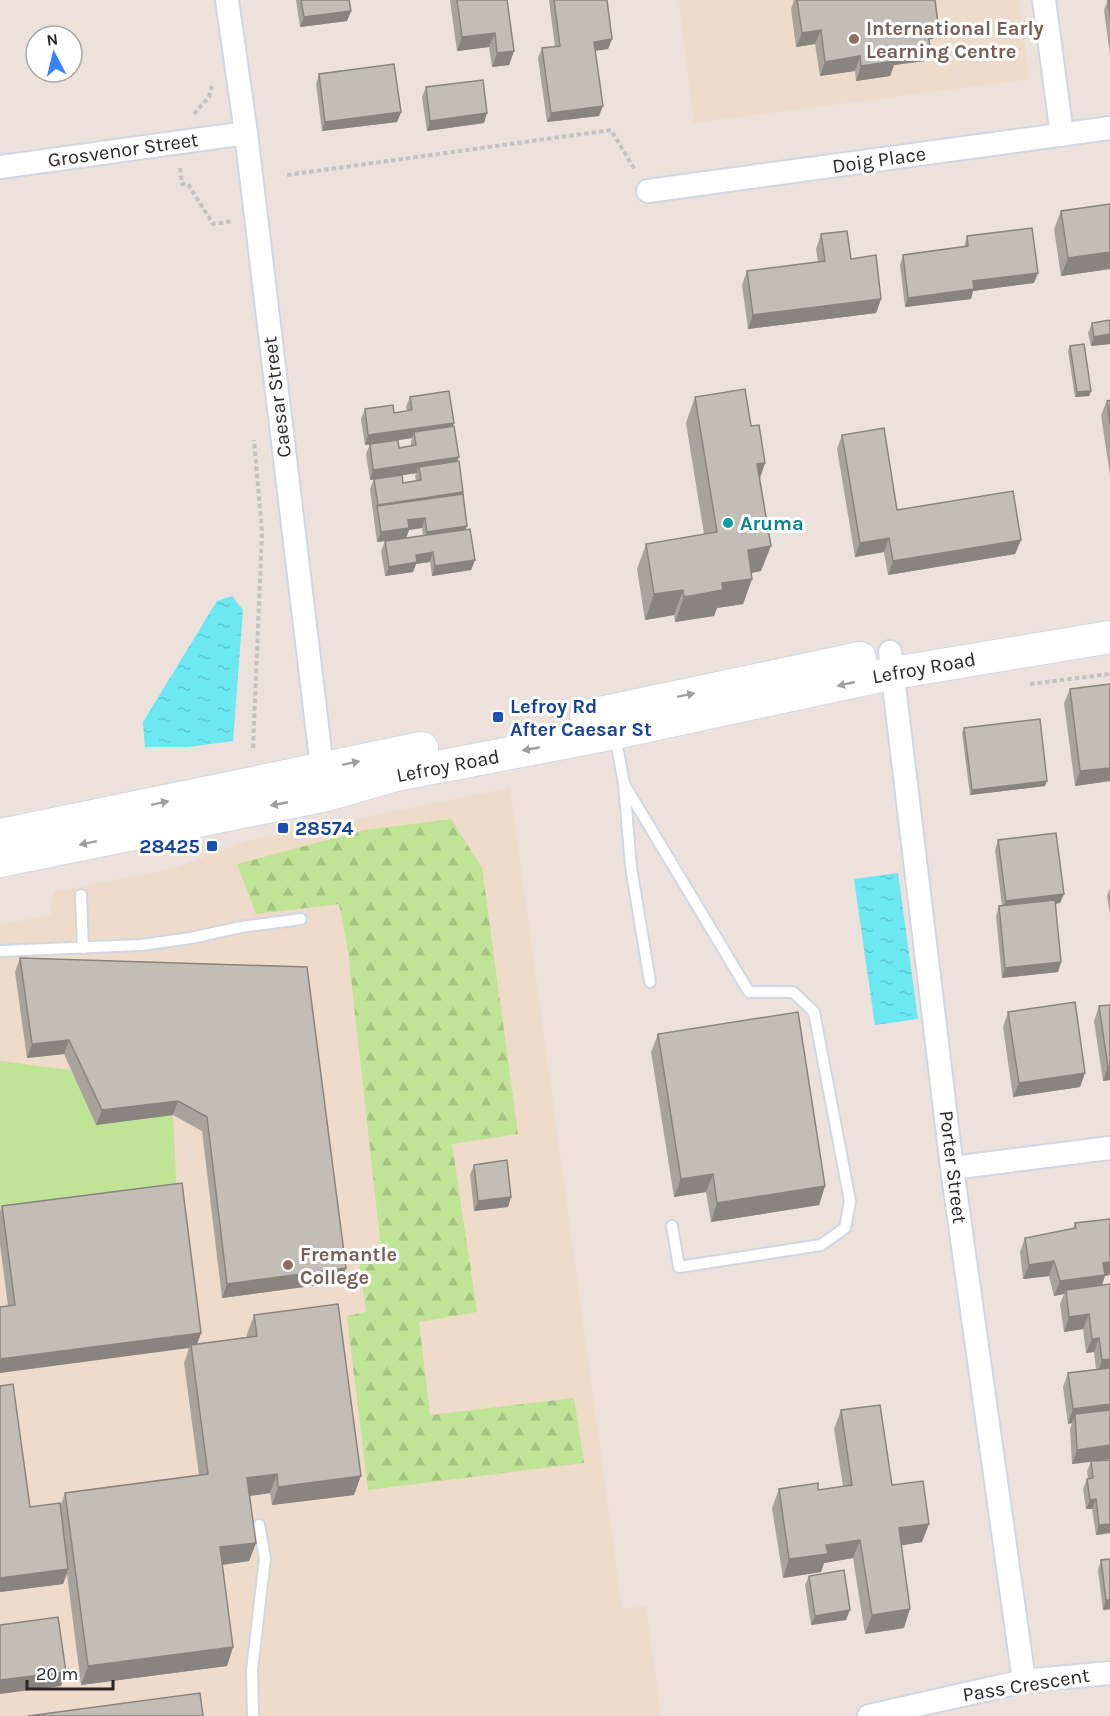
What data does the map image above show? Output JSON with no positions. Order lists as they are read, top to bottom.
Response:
{
  "streets": {
    "street": [
      "Grosvenor Street",
      "Doig Place",
      "Caesar Street",
      "Lefroy Road",
      "Porter Street",
      "Pass Crescent"
    ]
  },
  "crossings": [
    ["Grosvenor Street", "Caesar Street"],
    ["Caesar Street", "Lefroy Road"],
    ["Lefroy Road", "Porter Street"],
    ["Porter Street", "Pass Crescent"]
  ],
  "places": {
    "other": ["International Early Learning Centre", "Aruma", "Fremantle College"],
    "transit": ["Lefroy Rd After Caesar St", "28574", "28425"]
  },
  "scale_bar": "20 m",
  "north": "top"
}
